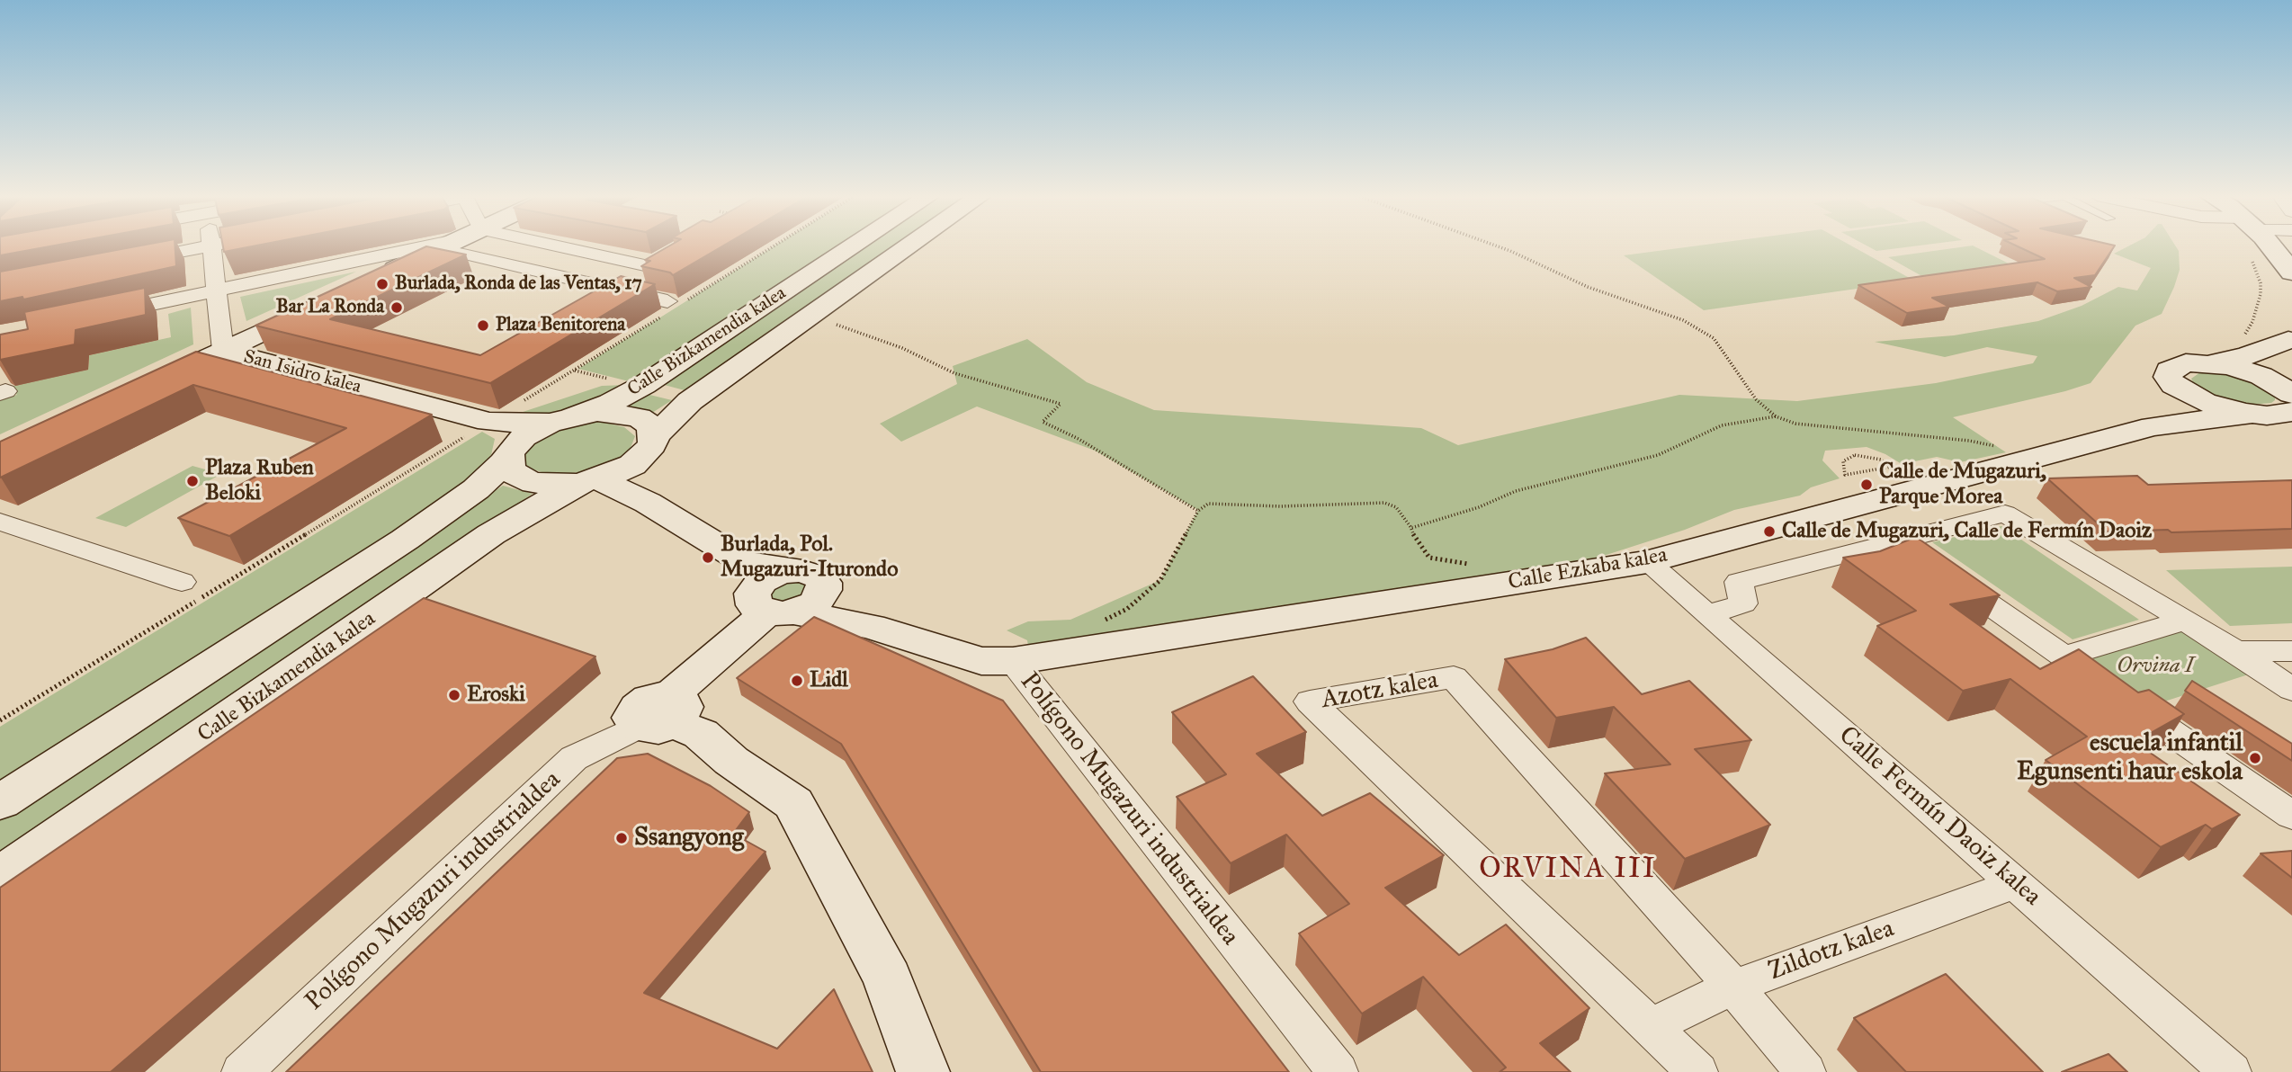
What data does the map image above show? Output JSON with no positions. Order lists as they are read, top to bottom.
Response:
{
  "streets": {
    "street": [
      "Calle Bizkamendia kalea",
      "San Isidro kalea",
      "Calle Ezkaba kalea",
      "Azotz kalea",
      "Polígono Mugazuri industrialdea",
      "Calle Fermín Daoiz kalea",
      "Zildotz kalea"
    ]
  },
  "crossings": [
    ["Calle Bizkamendia kalea", "San Isidro kalea"],
    ["Calle Bizkamendia kalea", "Polígono Mugazuri industrialdea"],
    ["San Isidro kalea", "Polígono Mugazuri industrialdea"],
    ["Calle Ezkaba kalea", "Polígono Mugazuri industrialdea"],
    ["Calle Ezkaba kalea", "Calle Fermín Daoiz kalea"],
    ["Azotz kalea", "Zildotz kalea"],
    ["Calle Fermín Daoiz kalea", "Zildotz kalea"]
  ],
  "districts": ["ORVINA III"],
  "parks": ["Orvina I"],
  "places": [
    "Burlada, Ronda de las Ventas, 17",
    "Bar La Ronda",
    "Plaza Benitorena",
    "Plaza Ruben Beloki",
    "Calle de Mugazuri, Parque Morea",
    "Calle de Mugazuri, Calle de Fermín Daoiz",
    "Burlada, Pol. Mugazuri-Iturondo",
    "Lidl",
    "Eroski",
    "escuela infantil Egunsenti haur eskola",
    "Ssangyong"
  ]
}
